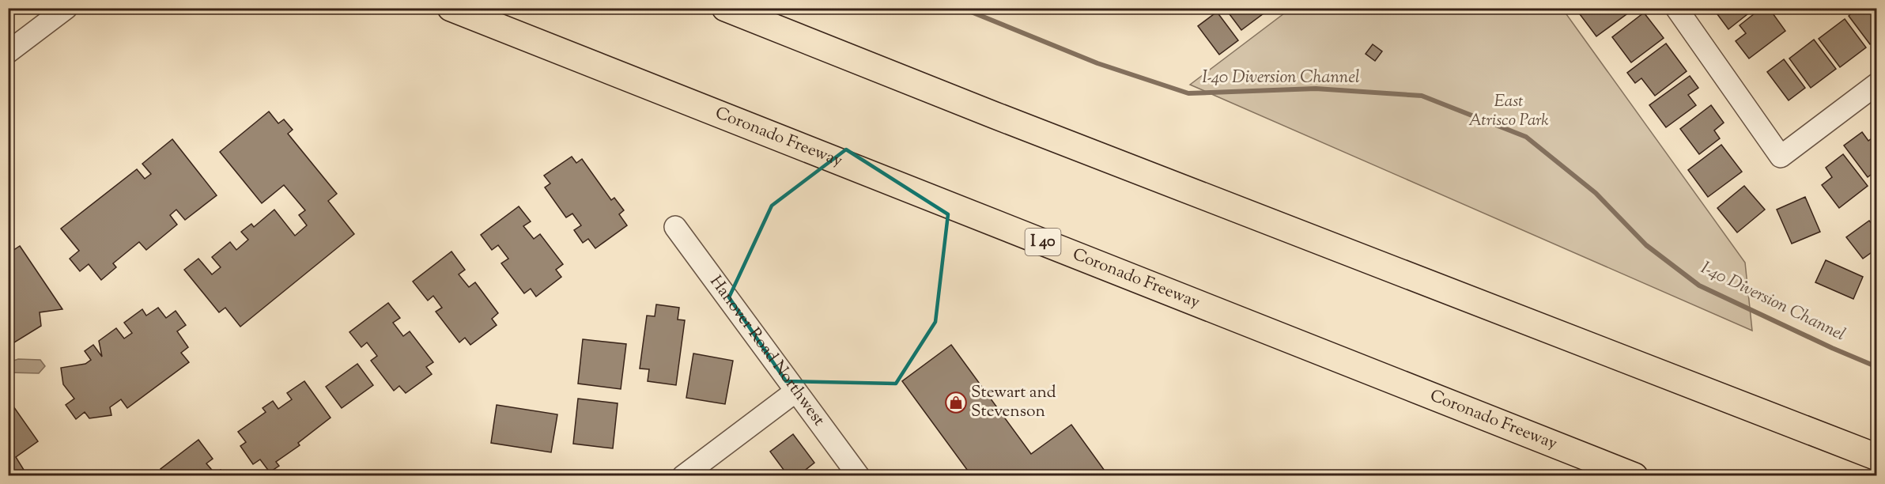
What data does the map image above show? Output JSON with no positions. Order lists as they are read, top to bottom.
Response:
{
  "streets": {
    "highway": ["Coronado Freeway", "I 40"],
    "street": ["Hanover Road Northwest"]
  },
  "water": ["I-40 Diversion Channel"],
  "parks": ["East Atrisco Park"],
  "places": {
    "shop": ["Stewart and Stevenson"]
  }
}
